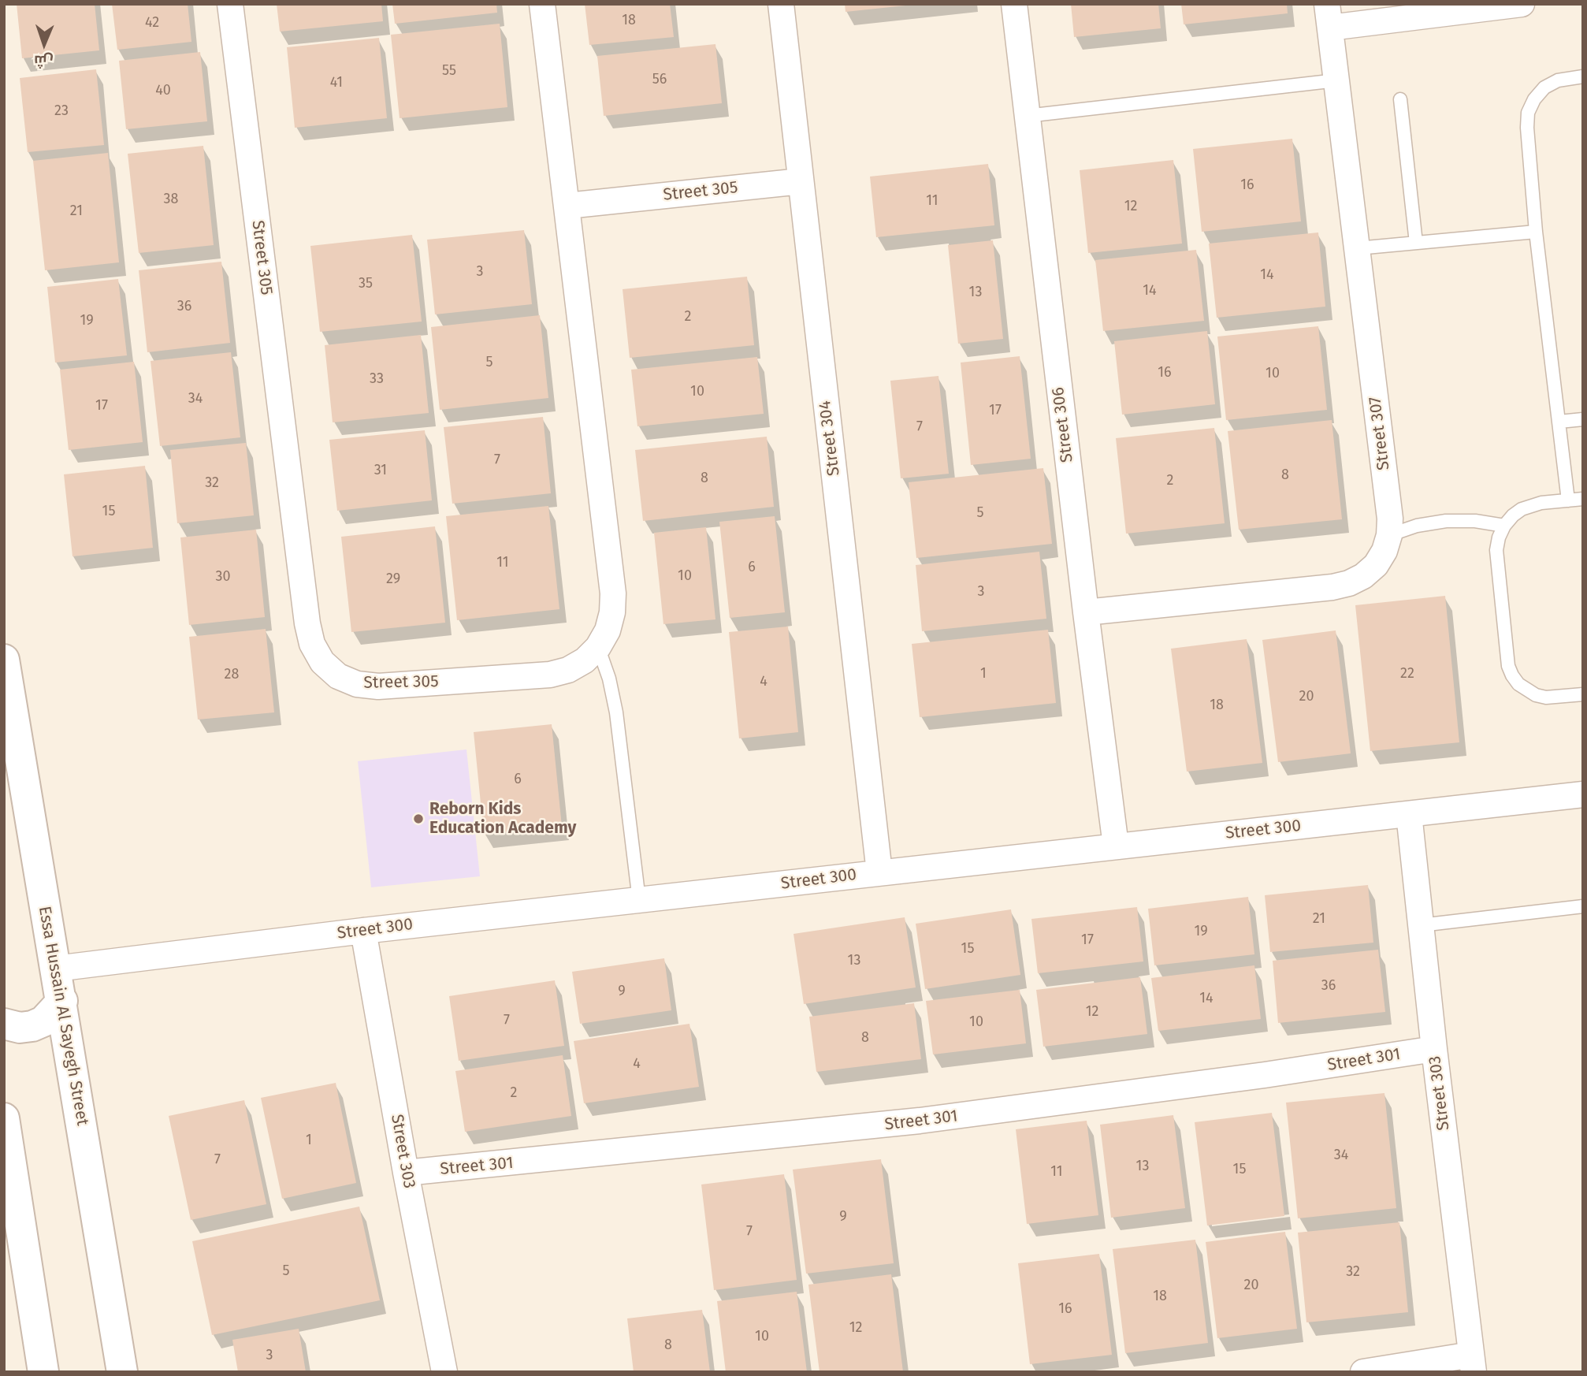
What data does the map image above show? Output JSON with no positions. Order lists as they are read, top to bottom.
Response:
{
  "streets": {
    "street": [
      "Street 305",
      "Street 306",
      "Street 307",
      "Street 304",
      "Street 300",
      "Essa Hussain Al Sayegh Street",
      "Street 301",
      "Street 303"
    ]
  },
  "crossings": [
    ["Street 305", "Street 304"],
    ["Street 306", "Street 307"],
    ["Street 306", "Street 300"],
    ["Street 304", "Street 300"],
    ["Street 300", "Essa Hussain Al Sayegh Street"],
    ["Street 300", "Street 303"],
    ["Street 301", "Street 303"]
  ],
  "places": ["Reborn Kids Education Academy"],
  "house_numbers": [
    "18",
    "42",
    "55",
    "56",
    "41",
    "40",
    "23",
    "16",
    "38",
    "11",
    "12",
    "21",
    "3",
    "14",
    "35",
    "14",
    "13",
    "36",
    "2",
    "19",
    "5",
    "16",
    "10",
    "33",
    "10",
    "34",
    "17",
    "17",
    "7",
    "7",
    "31",
    "8",
    "8",
    "2",
    "32",
    "15",
    "5",
    "11",
    "6",
    "10",
    "30",
    "29",
    "3",
    "1",
    "22",
    "28",
    "4",
    "20",
    "18",
    "6",
    "21",
    "19",
    "17",
    "15",
    "13",
    "36",
    "9",
    "14",
    "12",
    "7",
    "10",
    "8",
    "4",
    "2",
    "1",
    "34",
    "7",
    "13",
    "15",
    "11",
    "9",
    "7",
    "5",
    "32",
    "20",
    "18",
    "16",
    "12",
    "10",
    "8",
    "3"
  ],
  "north": "bottom"
}
